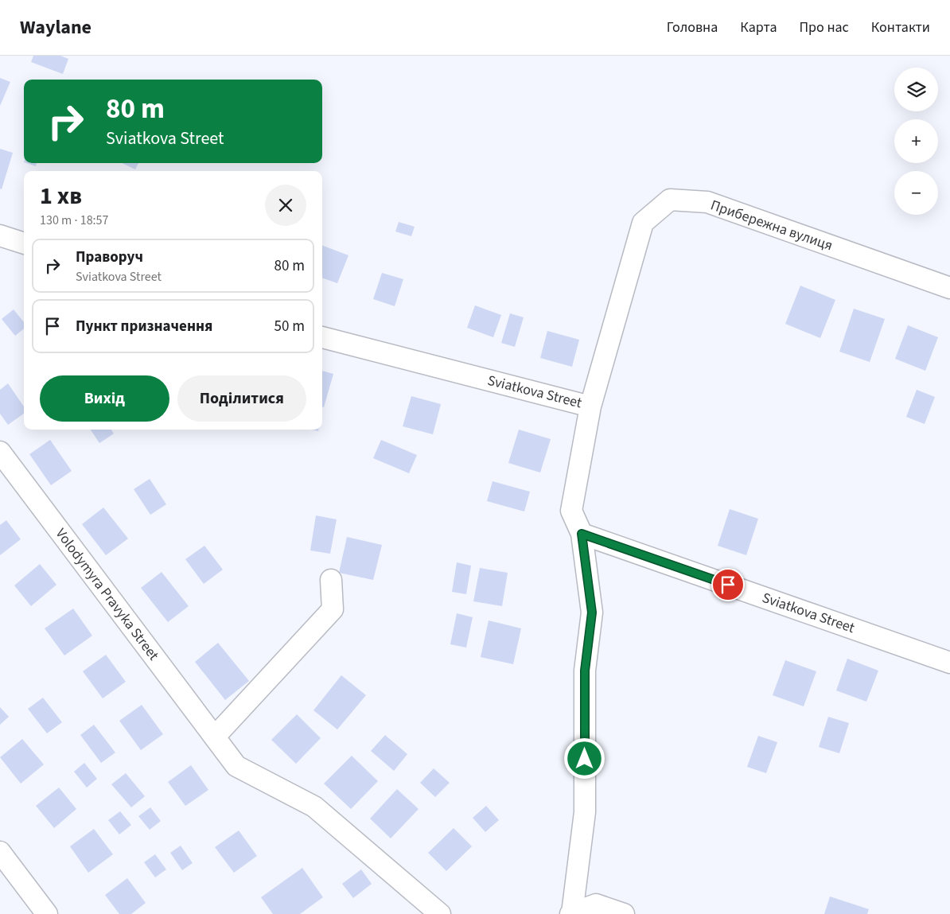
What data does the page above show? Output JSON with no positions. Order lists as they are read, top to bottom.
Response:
{
  "streets": {
    "street": ["Прибережна вулиця", "Sviatkova Street", "Volodymyra Pravyka Street"]
  },
  "crossings": [
    ["Прибережна вулиця", "Sviatkova Street"]
  ],
  "page": {
    "header": "Waylane",
    "nav": [
      "Головна",
      "Карта",
      "Про нас",
      "Контакти"
    ],
    "map_buttons": ["+", "−"],
    "turn": ["80 m", "Sviatkova Street"],
    "heading": ["1 хв", "130 m · 18:57"],
    "list": [
      {
        "name": "Праворуч",
        "note": "Sviatkova Street",
        "value": "80 m"
      },
      {
        "name": "Пункт призначення",
        "value": "50 m"
      }
    ],
    "buttons": ["Вихід", "Поділитися"]
  }
}
